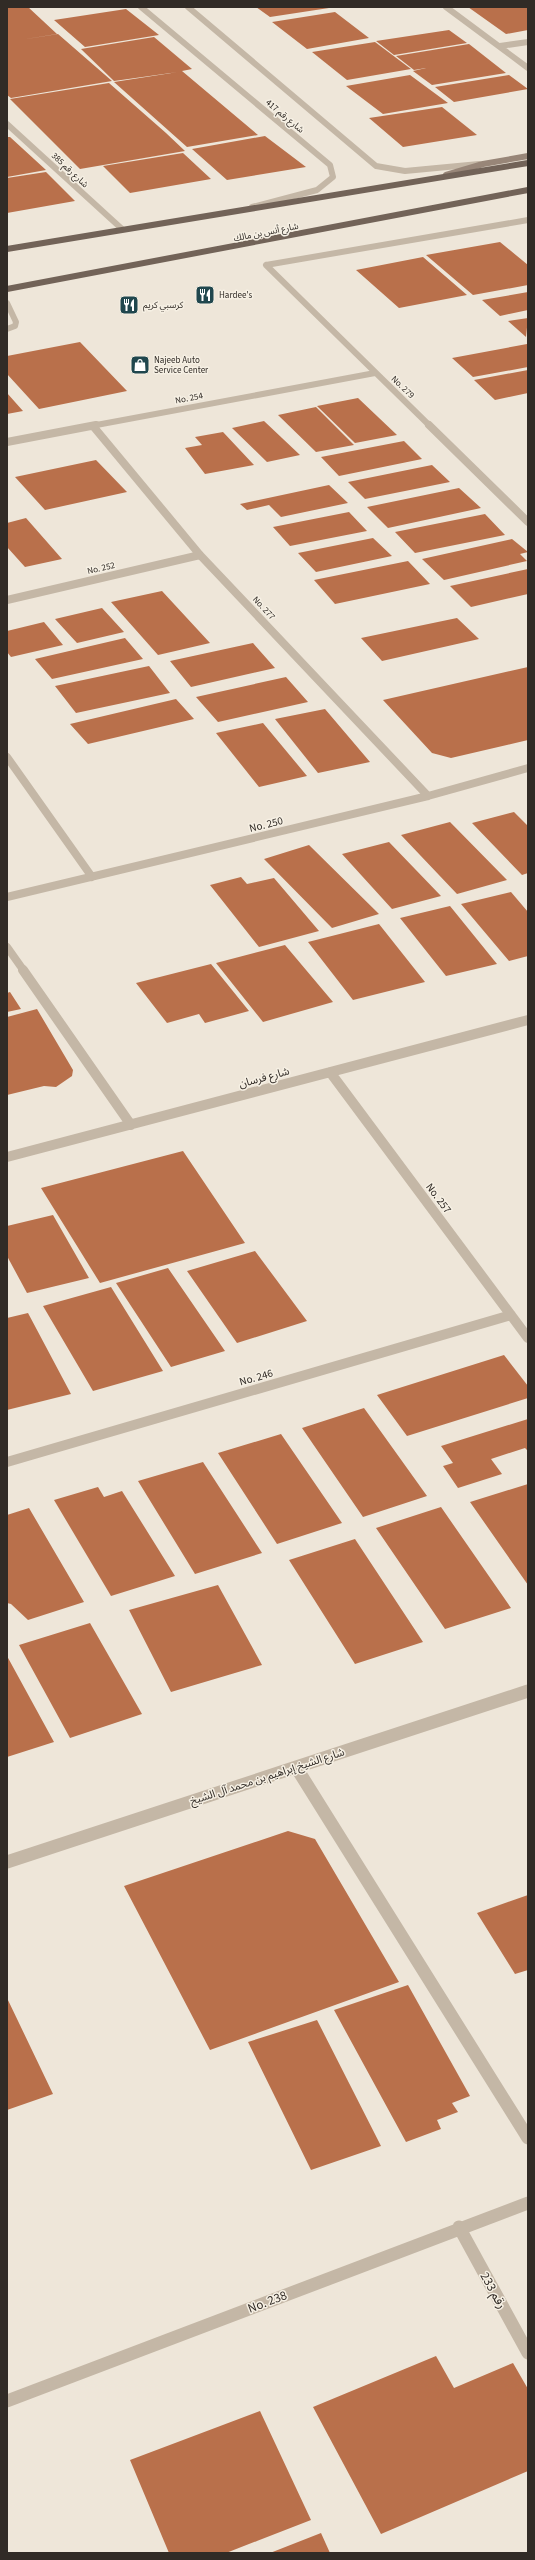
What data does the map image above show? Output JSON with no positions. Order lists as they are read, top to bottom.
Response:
{
  "streets": {
    "main road": ["شارع أنس بن مالك"],
    "street": [
      "شارع رقم 417",
      "شارع رقم 385",
      "No. 279",
      "No. 254",
      "No. 252",
      "No. 277",
      "No. 250",
      "شارع فرسان",
      "No. 257",
      "No. 246",
      "شارع الشيخ إبراهيم بن محمد آل الشيخ",
      "رقم 233",
      "No. 238"
    ]
  },
  "crossings": [
    ["No. 279", "No. 254"],
    ["No. 254", "No. 277"],
    ["No. 252", "No. 277"],
    ["No. 277", "No. 250"],
    ["شارع فرسان", "No. 257"],
    ["No. 257", "No. 246"],
    ["رقم 233", "No. 238"]
  ],
  "places": {
    "restaurant": ["Hardee's", "كرسبي كريم"],
    "shop": ["Najeeb Auto Service Center"]
  }
}
